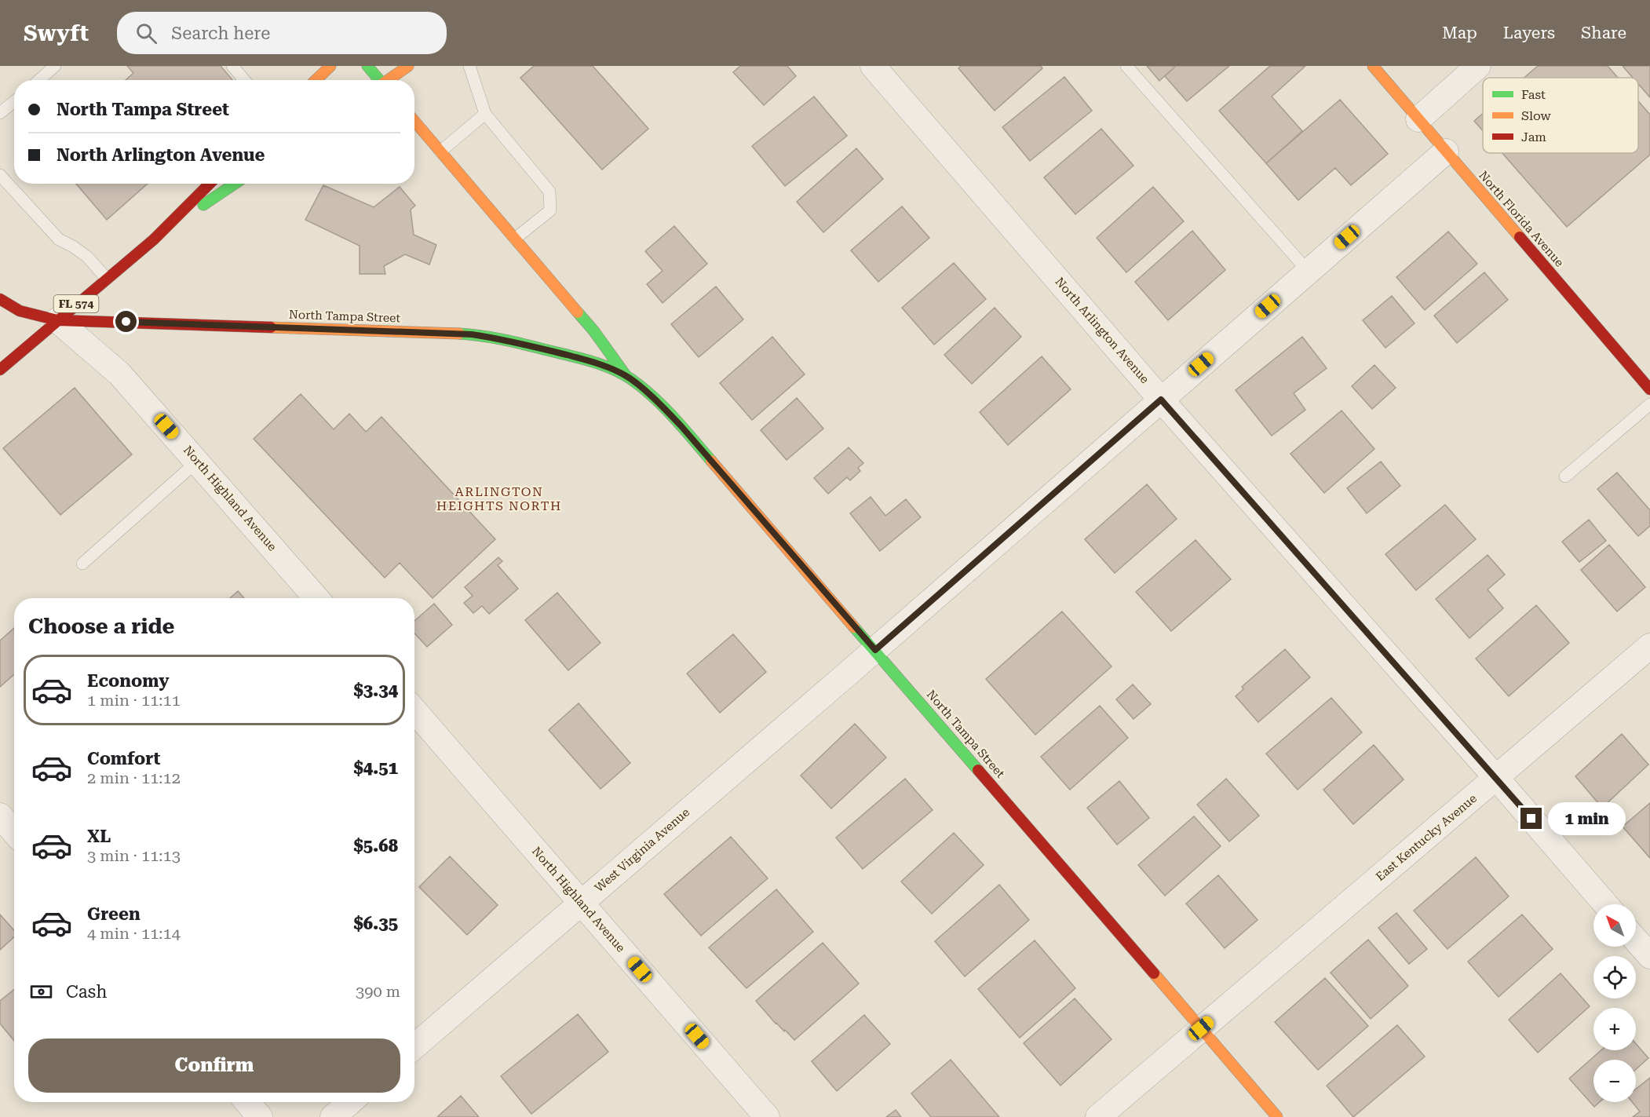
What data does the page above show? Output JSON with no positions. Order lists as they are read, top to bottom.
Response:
{
  "streets": {
    "main road": [
      "North Florida Avenue",
      "FL 574",
      "North Tampa Street",
      "North Highland Avenue"
    ],
    "street": ["North Arlington Avenue", "East Kentucky Avenue", "West Virginia Avenue"]
  },
  "crossings": [
    ["North Florida Avenue", "West Virginia Avenue"],
    ["FL 574", "North Tampa Street"],
    ["FL 574", "North Highland Avenue"],
    ["North Tampa Street", "North Highland Avenue"],
    ["North Tampa Street", "East Kentucky Avenue"],
    ["North Tampa Street", "West Virginia Avenue"],
    ["North Arlington Avenue", "East Kentucky Avenue"],
    ["North Arlington Avenue", "West Virginia Avenue"],
    ["North Highland Avenue", "West Virginia Avenue"]
  ],
  "districts": ["ARLINGTON HEIGHTS NORTH"],
  "legend": ["Fast", "Slow", "Jam"],
  "north": "top left",
  "page": {
    "header": "Swyft",
    "search": "Search here",
    "nav": ["Map", "Layers", "Share"],
    "banner": ["North Tampa Street", "North Arlington Avenue"],
    "heading": "Choose a ride",
    "list": [
      {
        "name": "Economy",
        "note": "1 min · 11:11",
        "value": "$3.34"
      },
      {
        "name": "Comfort",
        "note": "2 min · 11:12",
        "value": "$4.51"
      },
      {
        "name": "XL",
        "note": "3 min · 11:13",
        "value": "$5.68"
      },
      {
        "name": "Green",
        "note": "4 min · 11:14",
        "value": "$6.35"
      }
    ],
    "bubble": "1 min",
    "map_buttons": ["+", "−"],
    "pay": ["Cash", "390 m"],
    "buttons": "Confirm"
  }
}
